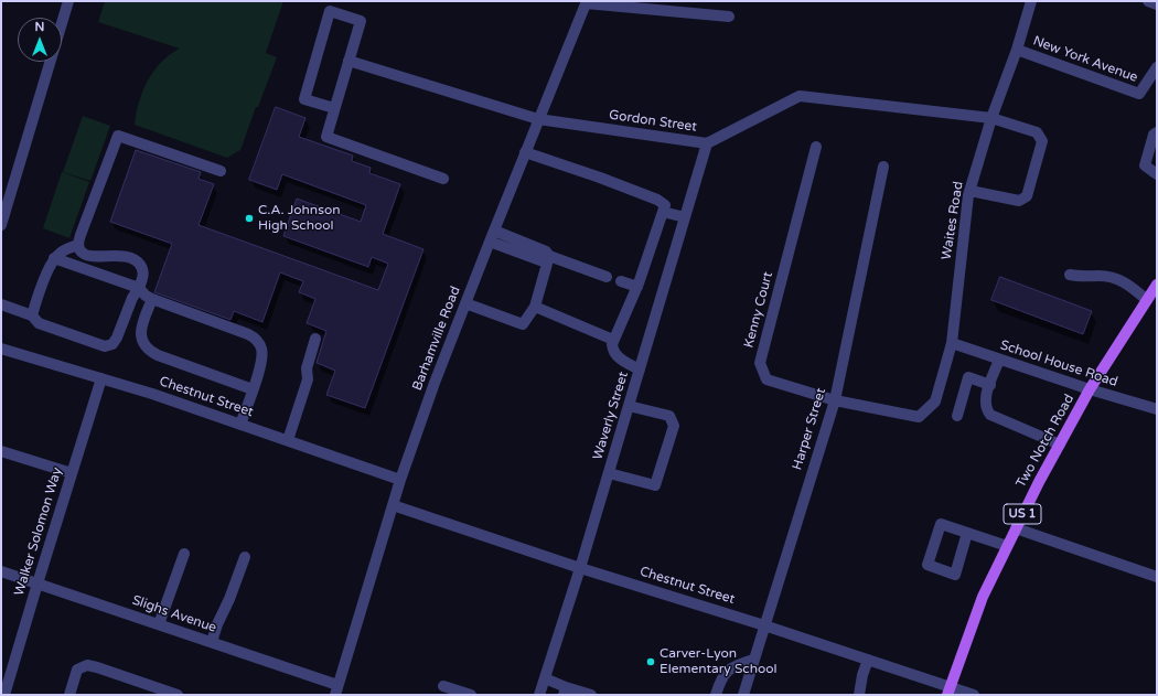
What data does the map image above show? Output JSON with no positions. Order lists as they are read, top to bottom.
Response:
{
  "streets": {
    "main road": ["Two Notch Road", "US 1"],
    "street": [
      "New York Avenue",
      "Gordon Street",
      "Waites Road",
      "Kenny Court",
      "Barhamville Road",
      "School House Road",
      "Chestnut Street",
      "Waverly Street",
      "Harper Street",
      "Walker Solomon Way",
      "Slighs Avenue"
    ]
  },
  "crossings": [
    ["New York Avenue", "Waites Road"],
    ["Gordon Street", "Waites Road"],
    ["Gordon Street", "Barhamville Road"],
    ["Gordon Street", "Waverly Street"],
    ["Waites Road", "Kenny Court"],
    ["Waites Road", "School House Road"],
    ["Kenny Court", "Harper Street"],
    ["Barhamville Road", "Chestnut Street"],
    ["Barhamville Road", "Slighs Avenue"],
    ["School House Road", "Two Notch Road"],
    ["Chestnut Street", "Waverly Street"],
    ["Chestnut Street", "Harper Street"],
    ["Chestnut Street", "Two Notch Road"],
    ["Chestnut Street", "Walker Solomon Way"],
    ["Walker Solomon Way", "Slighs Avenue"]
  ],
  "places": ["C.A. Johnson High School", "Carver-Lyon Elementary School"],
  "north": "top"
}
